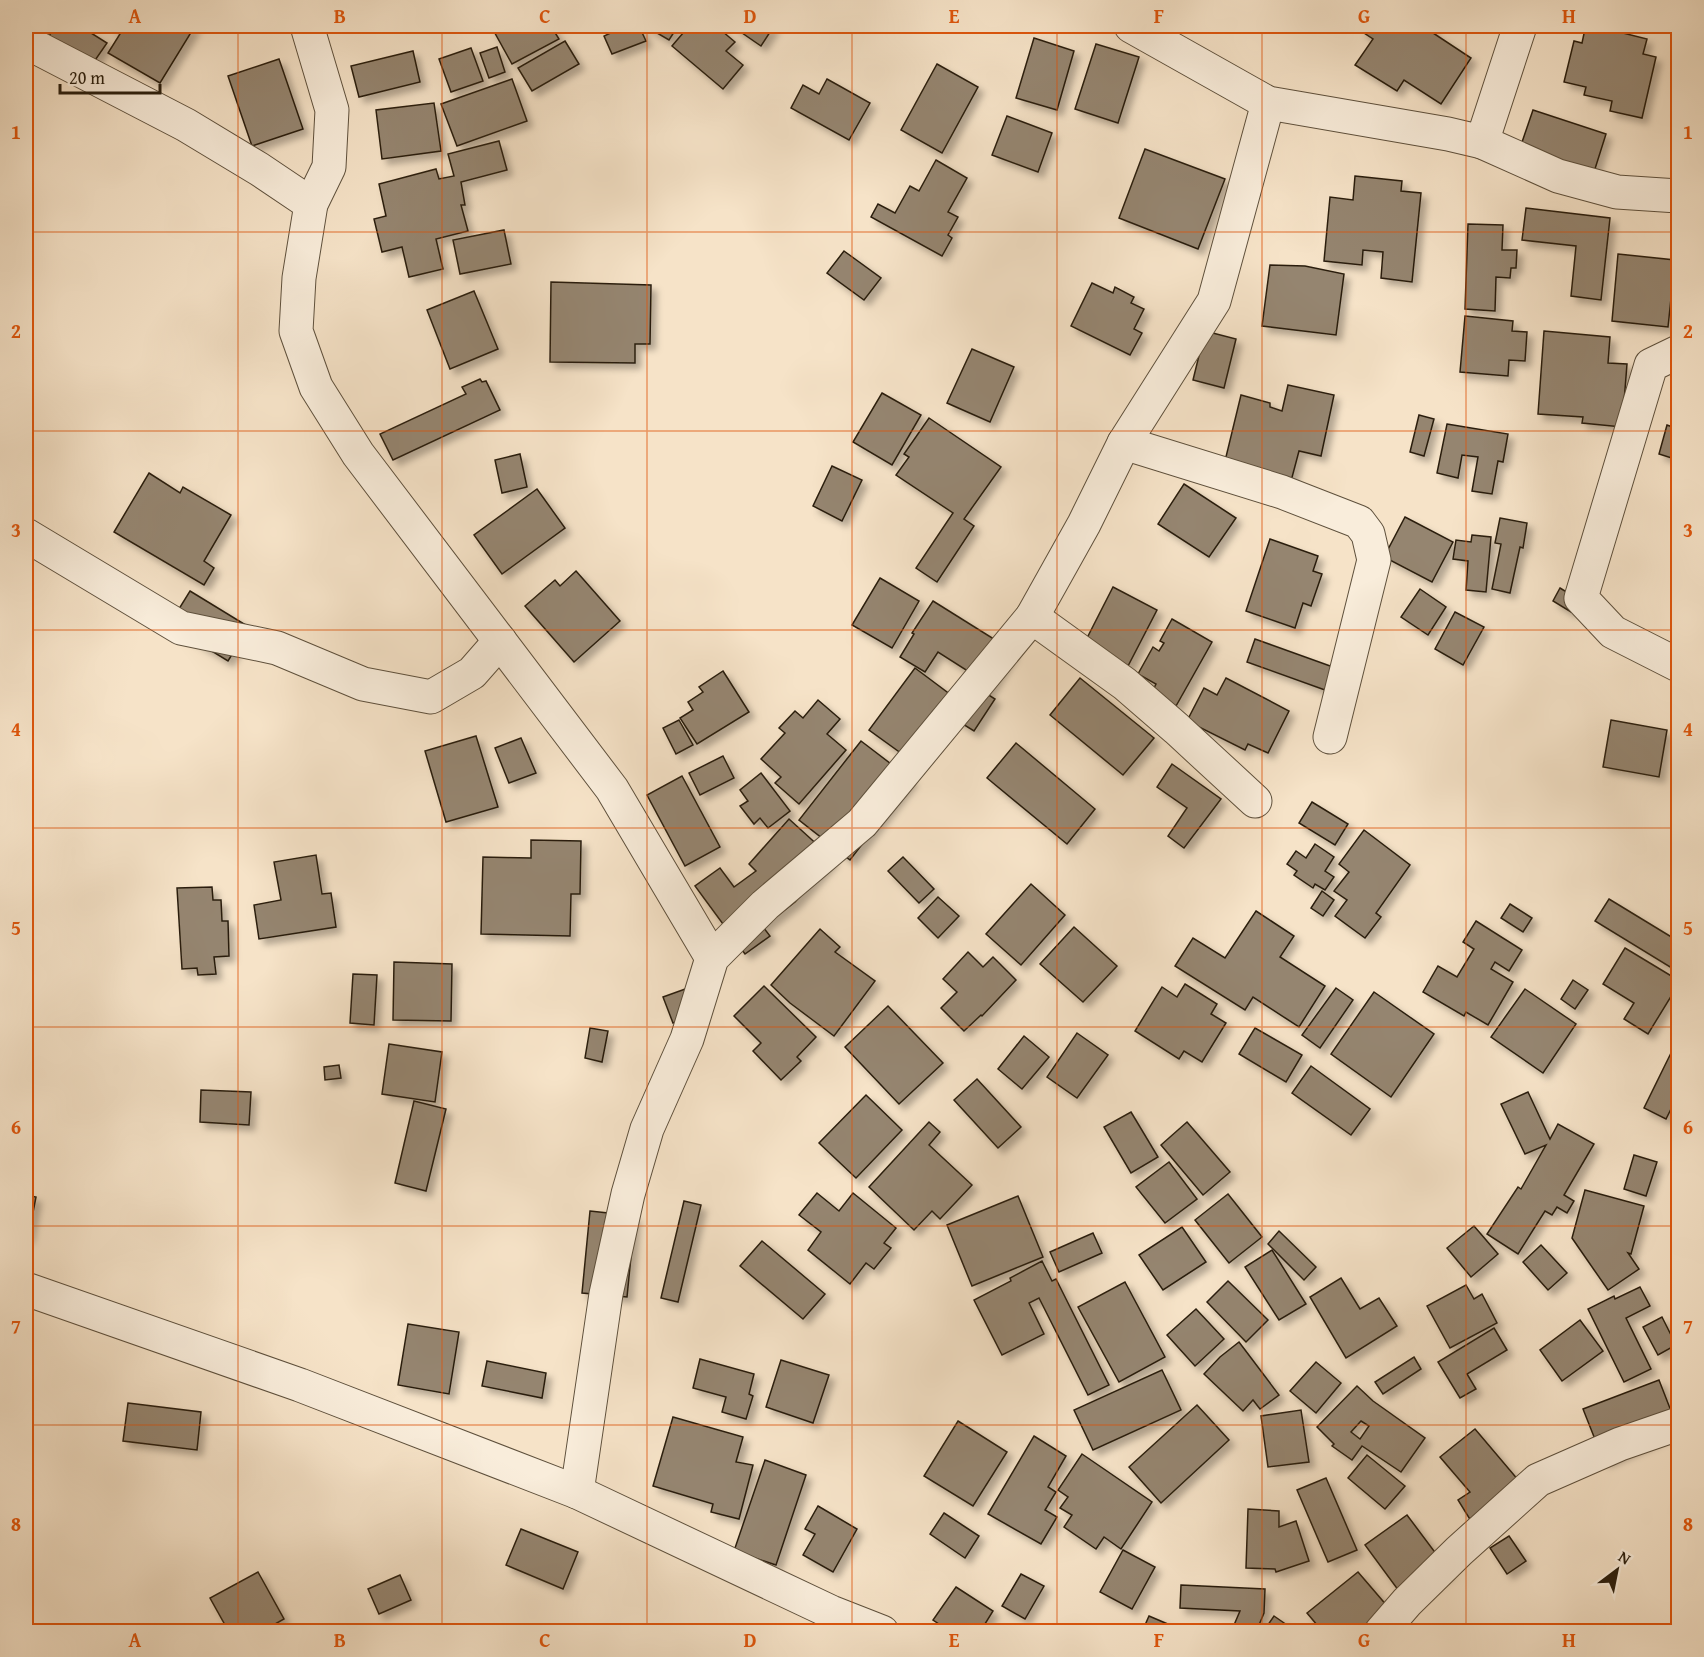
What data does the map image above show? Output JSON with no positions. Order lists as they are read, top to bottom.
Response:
{
  "scale_bar": "20 m",
  "north": "top right",
  "grid": {
    "columns": [
      "A",
      "B",
      "C",
      "D",
      "E",
      "F",
      "G",
      "H"
    ],
    "rows": [
      "1",
      "2",
      "3",
      "4",
      "5",
      "6",
      "7",
      "8"
    ]
  }
}
